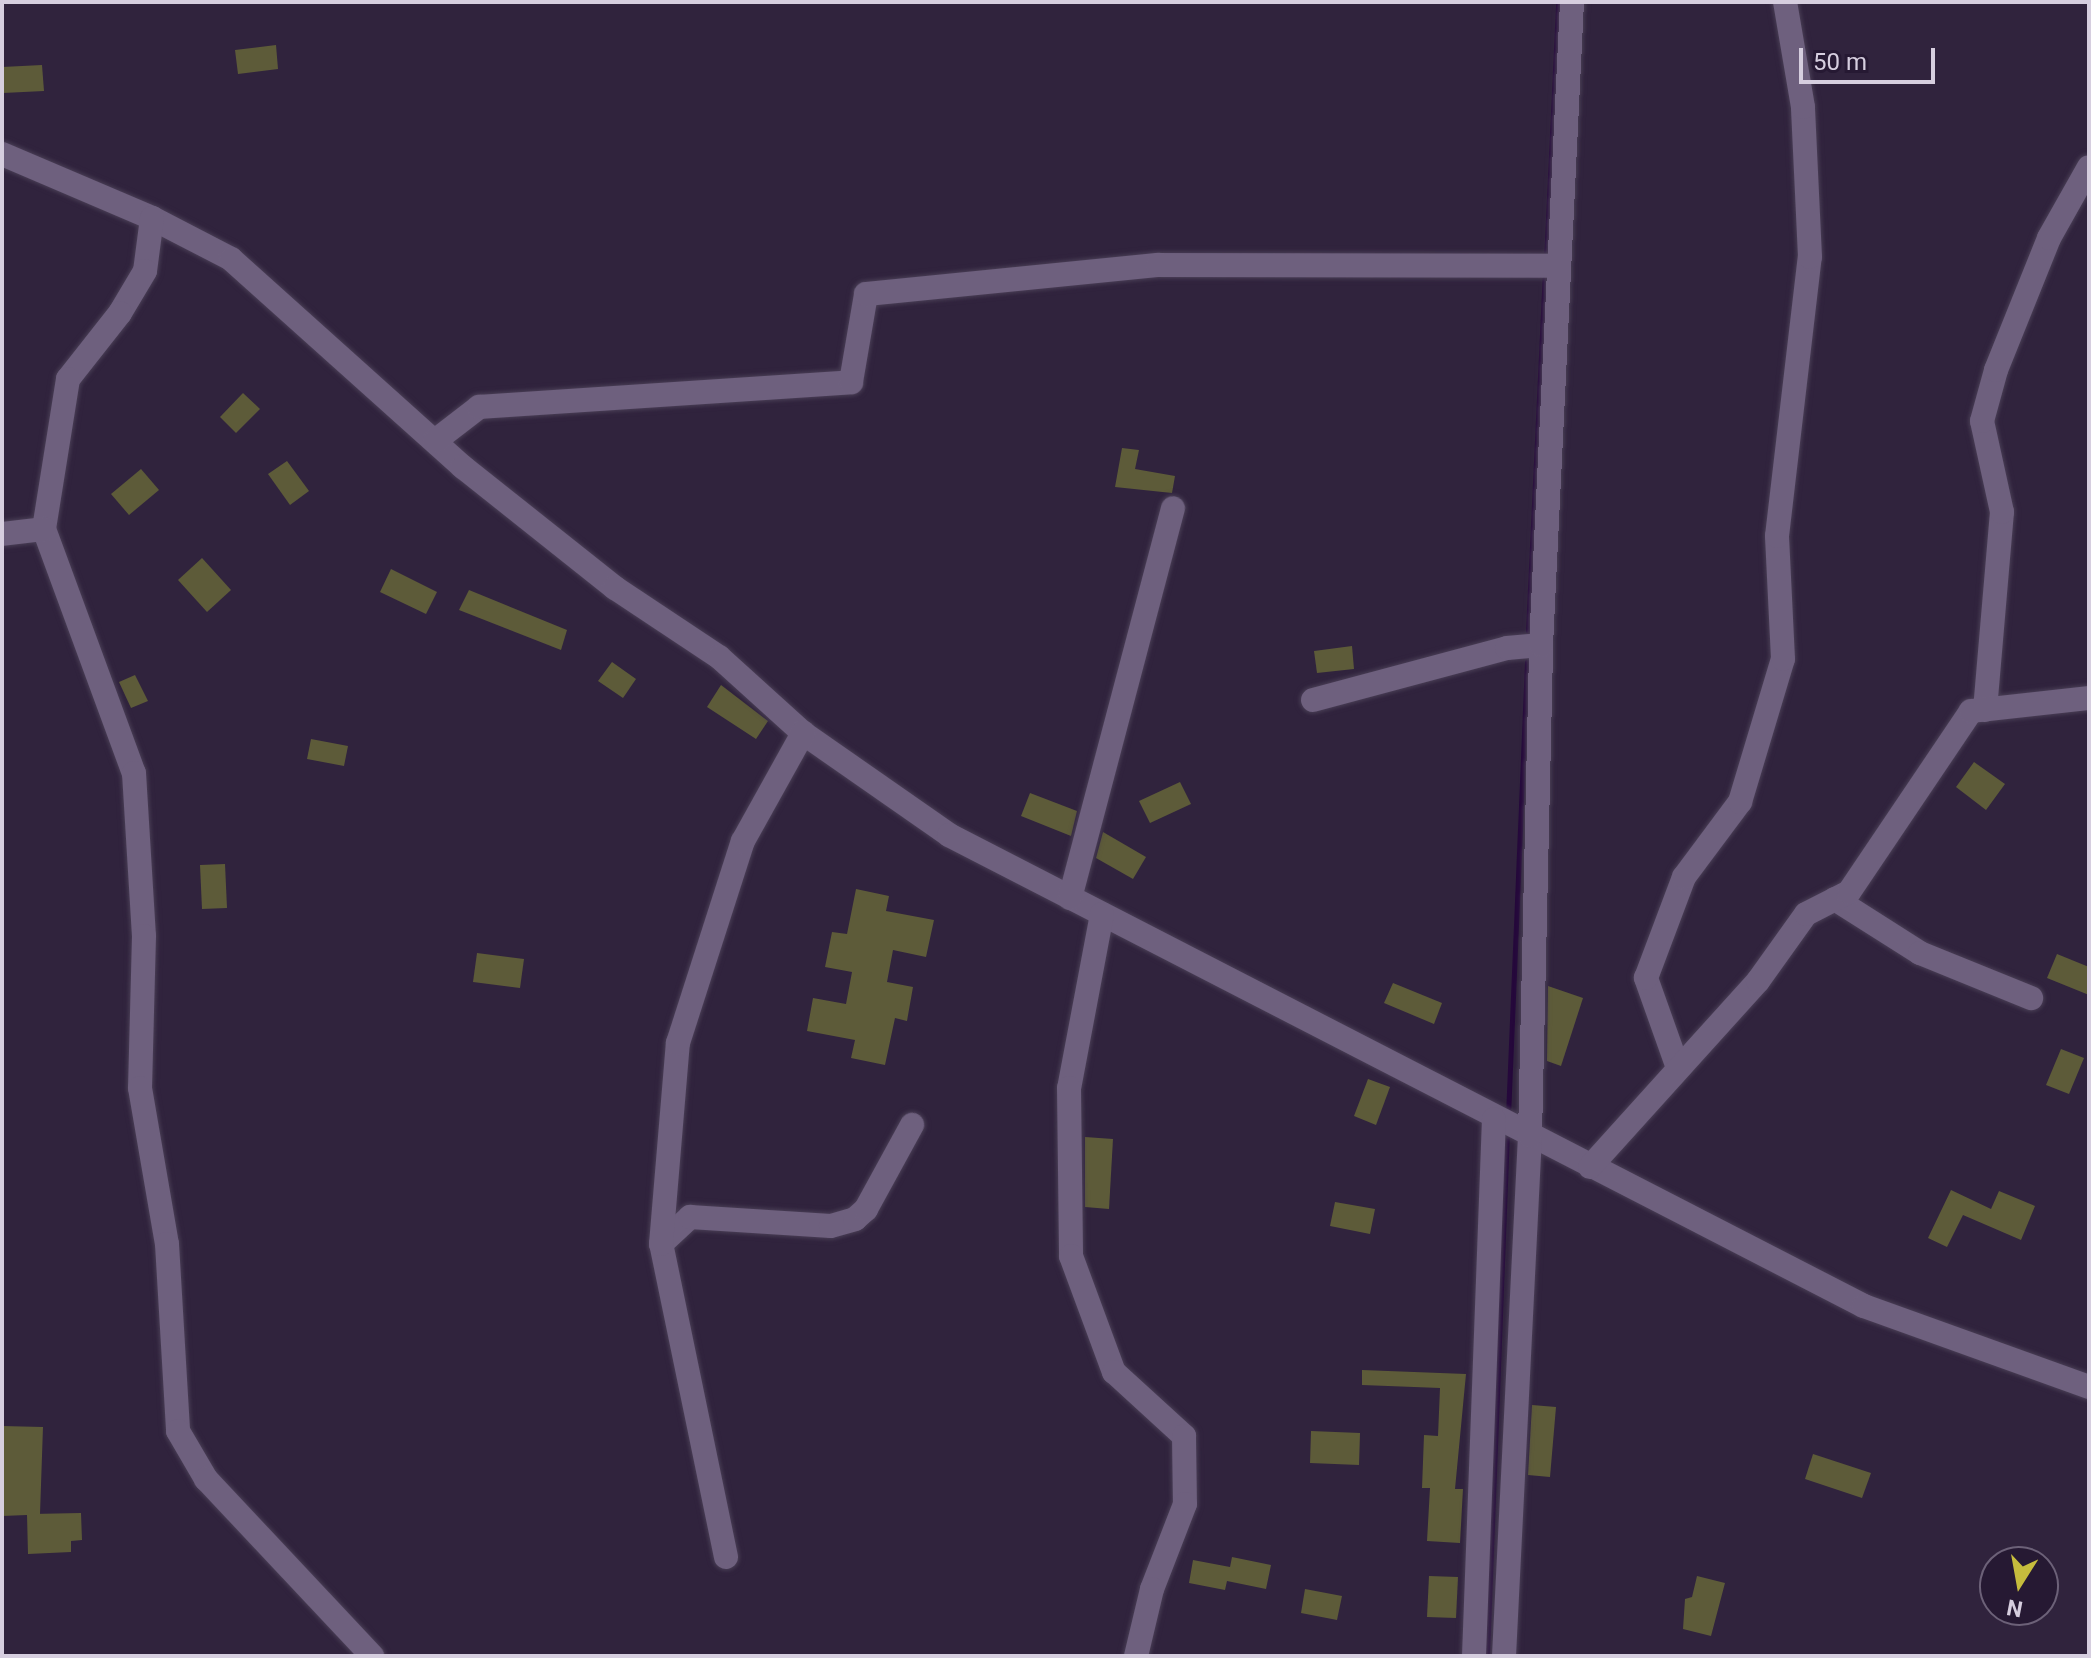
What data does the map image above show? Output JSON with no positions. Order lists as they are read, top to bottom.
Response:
{
  "scale_bar": "50 m",
  "north": "bottom"
}
